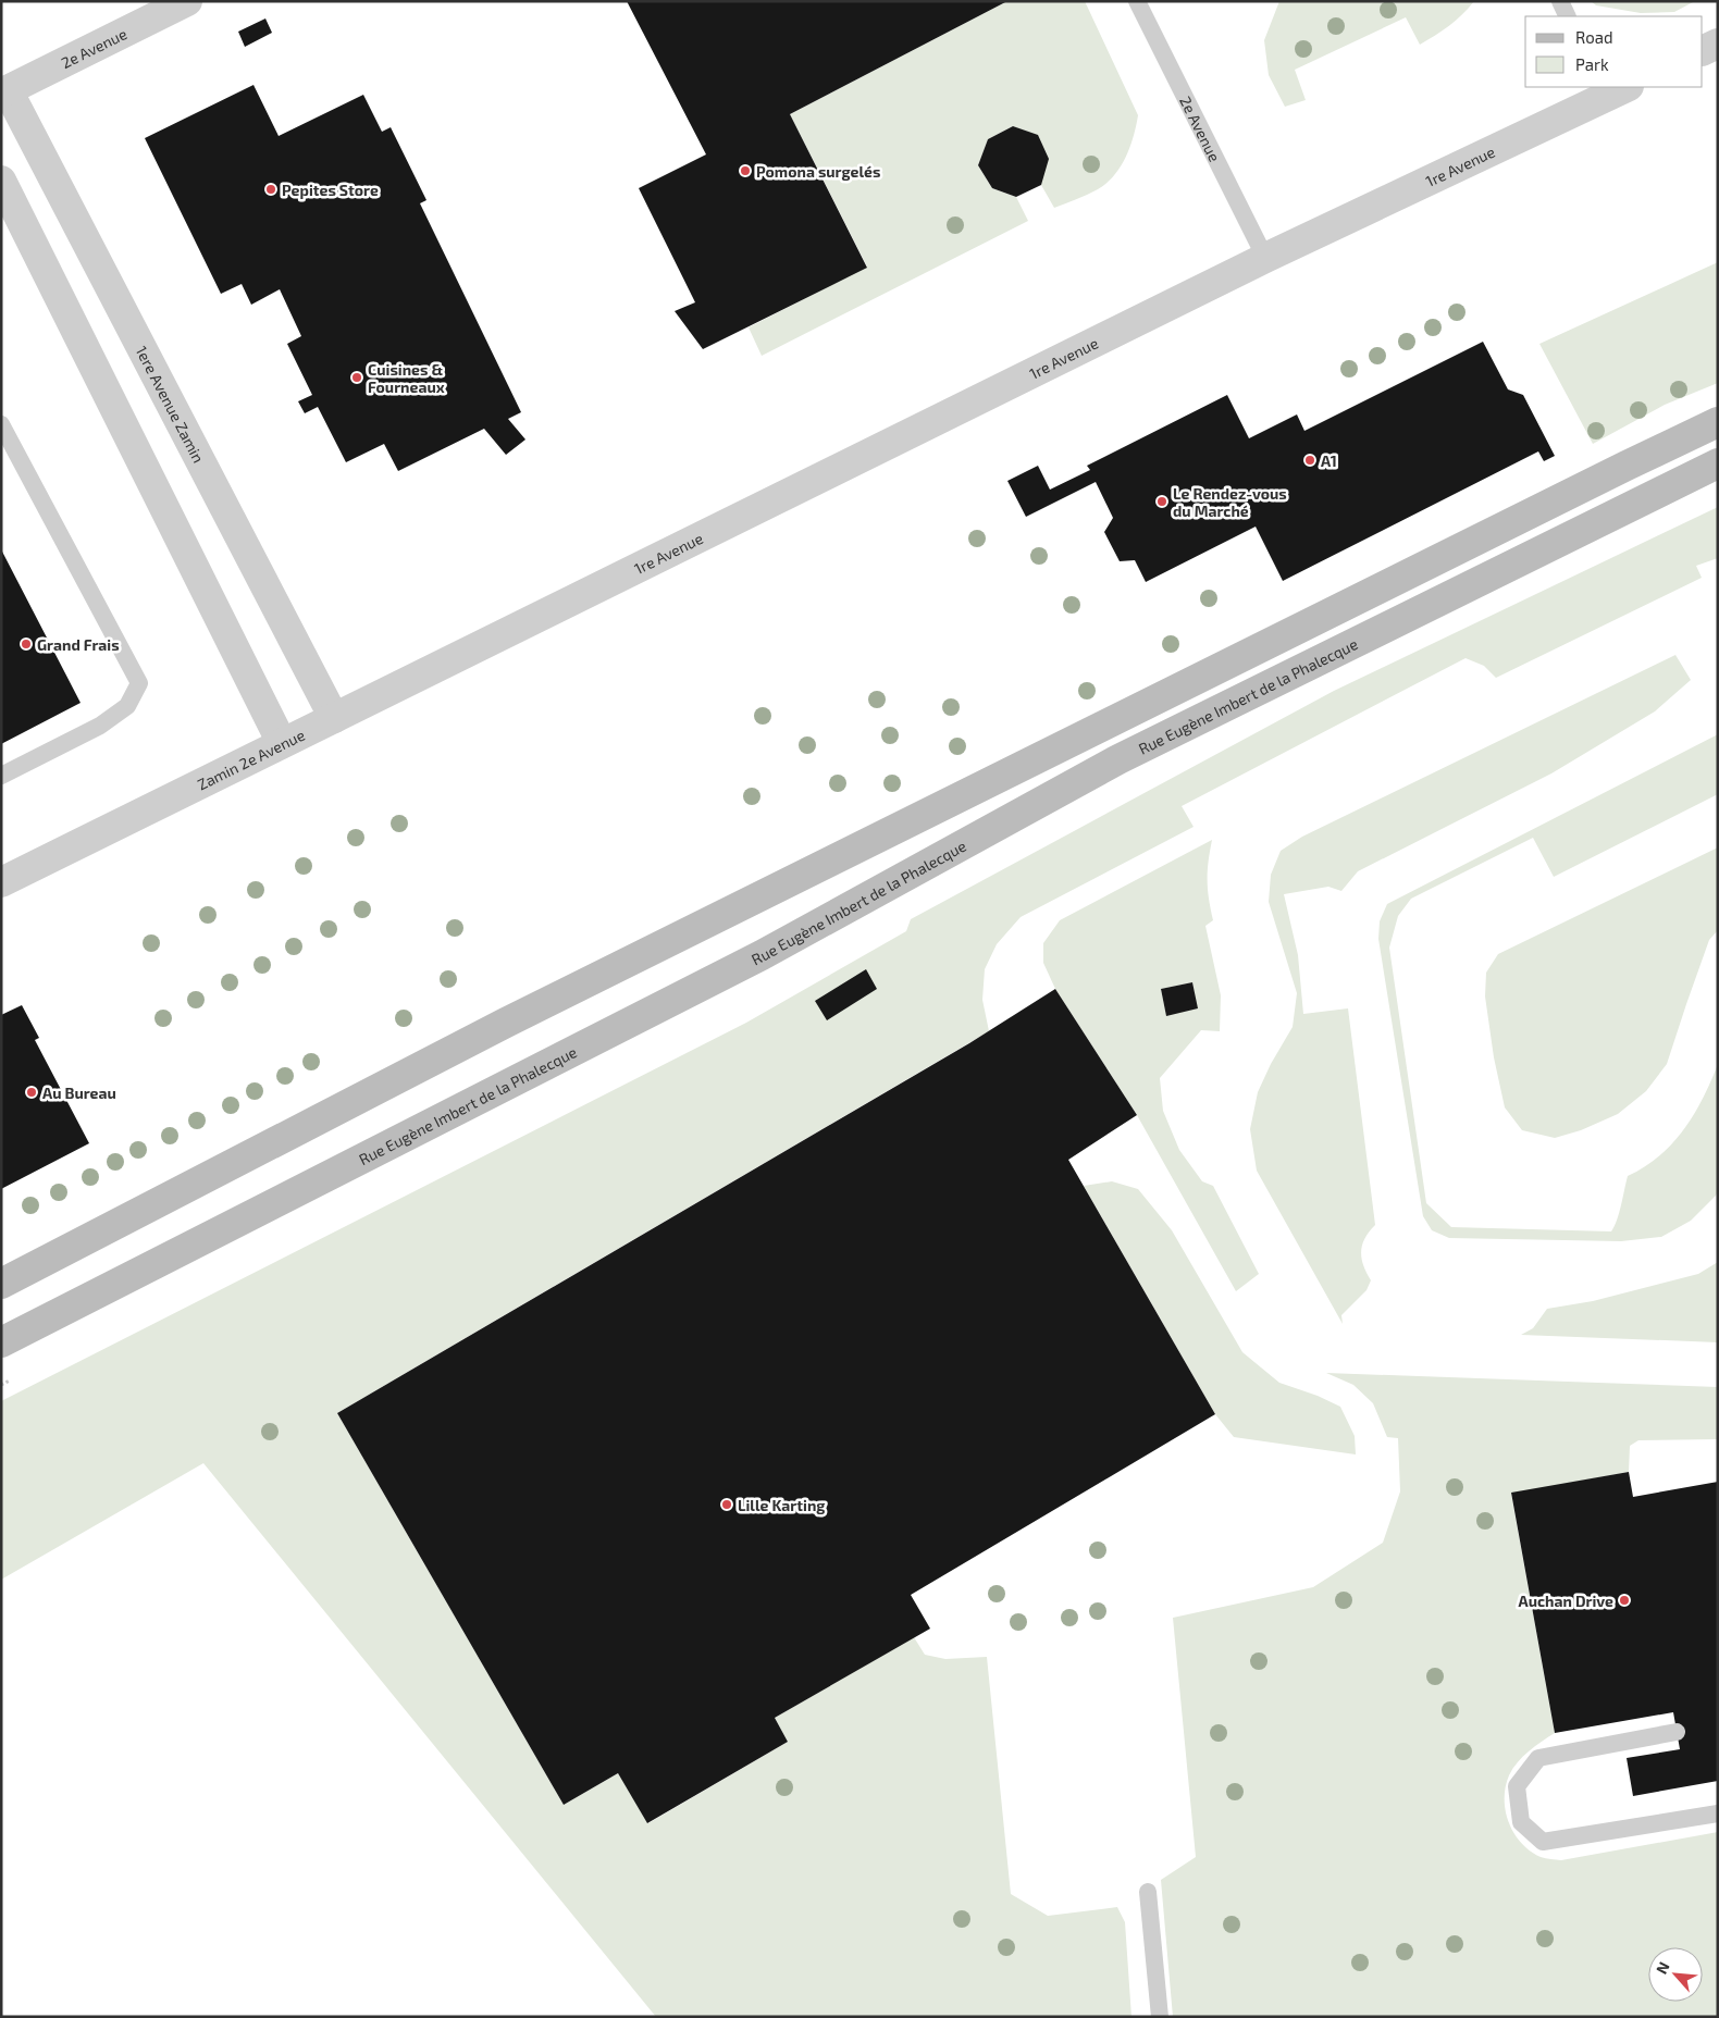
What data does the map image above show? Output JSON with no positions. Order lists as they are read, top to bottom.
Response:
{
  "streets": {
    "street": [
      "2e Avenue",
      "1re Avenue",
      "1ere Avenue Zamin",
      "Rue Eugène Imbert de la Phalecque",
      "Zamin 2e Avenue"
    ]
  },
  "crossings": [
    ["2e Avenue", "1re Avenue"],
    ["2e Avenue", "1ere Avenue Zamin"],
    ["1re Avenue", "Zamin 2e Avenue"],
    ["1ere Avenue Zamin", "Zamin 2e Avenue"]
  ],
  "places": [
    "Pomona surgelés",
    "Pepites Store",
    "Cuisines & Fourneaux",
    "A1",
    "Le Rendez-vous du Marché",
    "Grand Frais",
    "Au Bureau",
    "Lille Karting",
    "Auchan Drive"
  ],
  "legend": ["Road", "Park"],
  "north": "top left"
}
